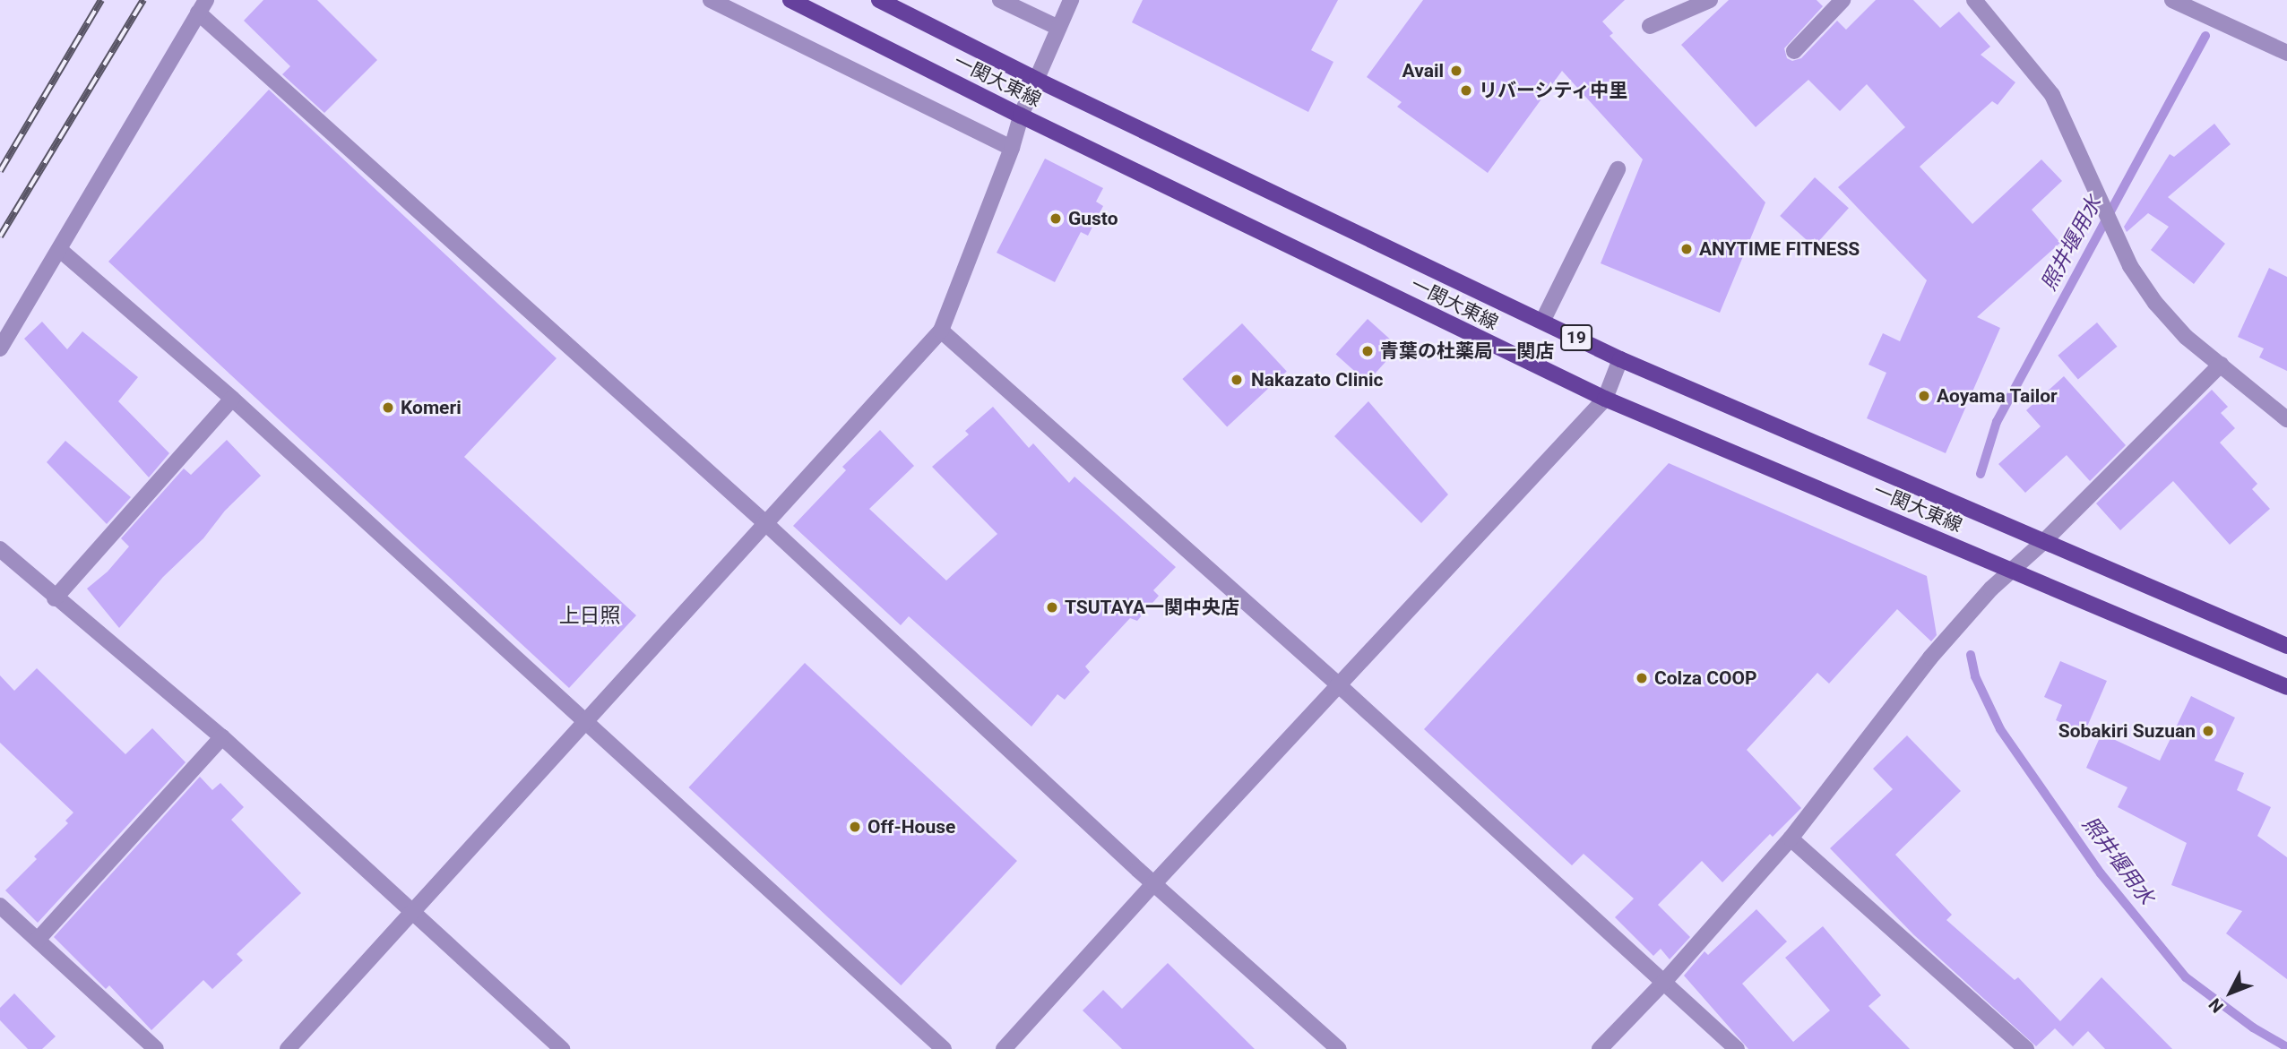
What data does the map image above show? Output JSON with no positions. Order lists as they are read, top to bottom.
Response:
{
  "streets": {
    "main road": ["一関大東線", "19"]
  },
  "districts": ["上日照"],
  "water": ["照井堰用水"],
  "places": [
    "Avail",
    "リバーシティ中里",
    "Gusto",
    "ANYTIME FITNESS",
    "青葉の杜薬局 一関店",
    "Nakazato Clinic",
    "Aoyama Tailor",
    "Komeri",
    "TSUTAYA一関中央店",
    "Colza COOP",
    "Sobakiri Suzuan",
    "Off-House"
  ],
  "north": "bottom left"
}
